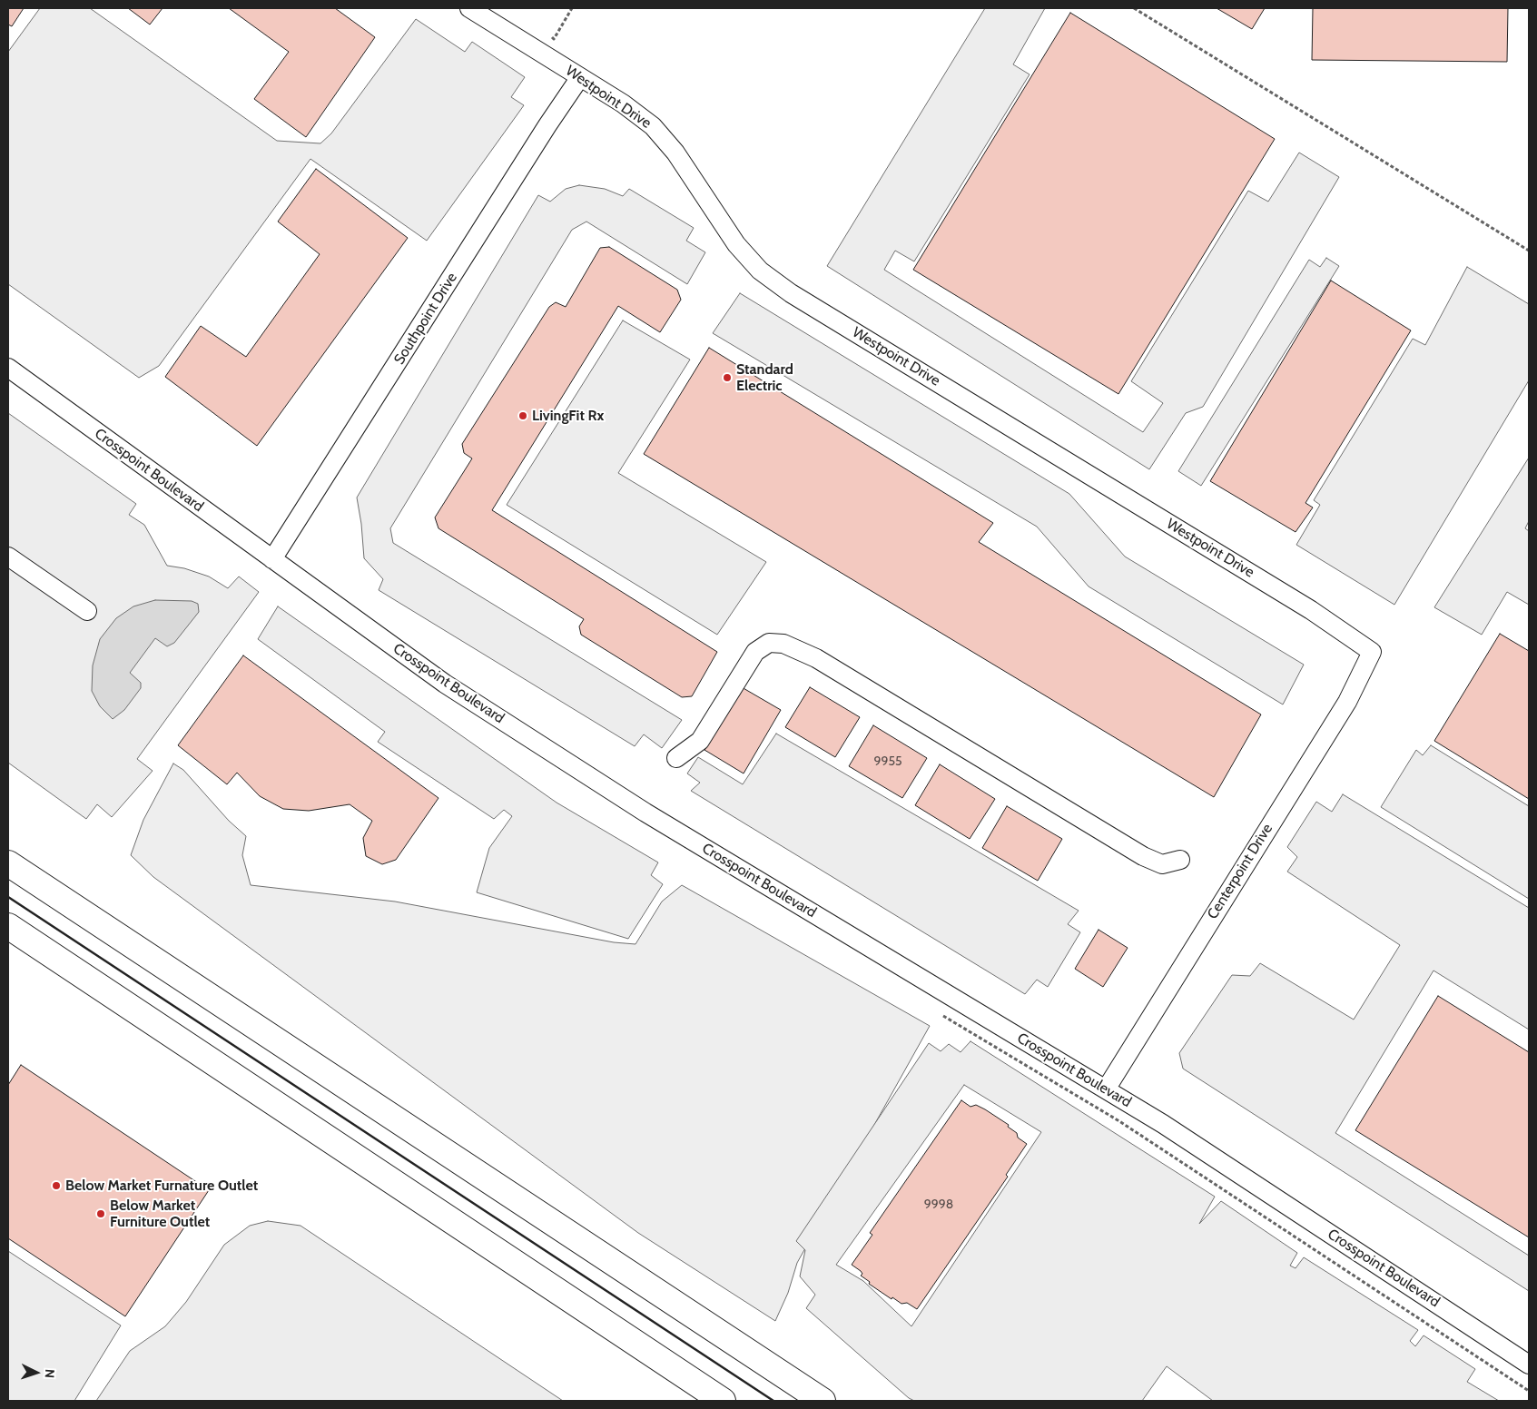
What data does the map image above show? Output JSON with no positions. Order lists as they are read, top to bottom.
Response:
{
  "streets": {
    "street": [
      "Westpoint Drive",
      "Southpoint Drive",
      "Crosspoint Boulevard",
      "Centerpoint Drive"
    ]
  },
  "crossings": [
    ["Westpoint Drive", "Southpoint Drive"],
    ["Westpoint Drive", "Centerpoint Drive"],
    ["Southpoint Drive", "Crosspoint Boulevard"],
    ["Crosspoint Boulevard", "Centerpoint Drive"]
  ],
  "places": [
    "Standard Electric",
    "LivingFit Rx",
    "Below Market Furnature Outlet",
    "Below Market Furniture Outlet"
  ],
  "house_numbers": ["9955", "9998"],
  "north": "right"
}
